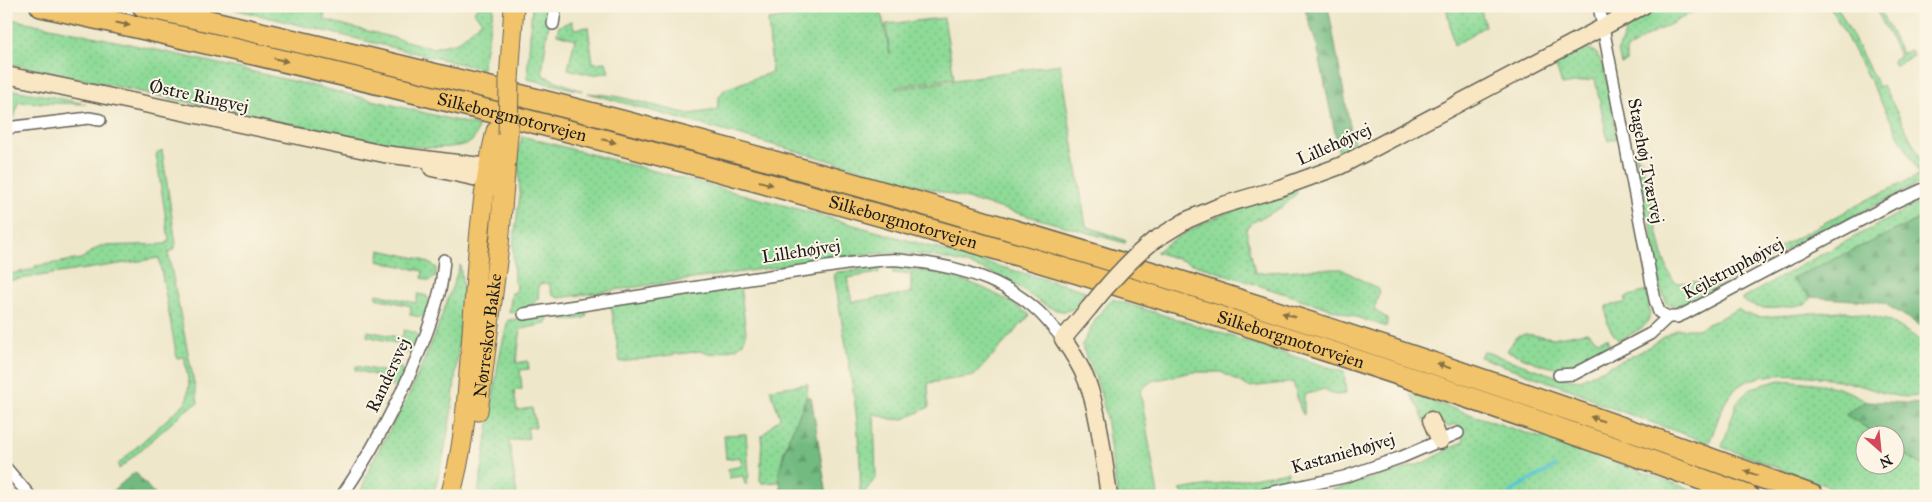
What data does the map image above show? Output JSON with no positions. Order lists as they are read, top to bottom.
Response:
{
  "streets": {
    "highway": ["Silkeborgmotorvejen"],
    "main road": ["Nørreskov Bakke"],
    "street": [
      "Østre Ringvej",
      "Lillehøjvej",
      "Stagehøj Tværvej",
      "Kejlstruphøjvej",
      "Randersvej",
      "Kastaniehøjvej"
    ]
  },
  "crossings": [
    ["Østre Ringvej", "Nørreskov Bakke"],
    ["Lillehøjvej", "Stagehøj Tværvej"],
    ["Stagehøj Tværvej", "Kejlstruphøjvej"]
  ],
  "north": "bottom right"
}
